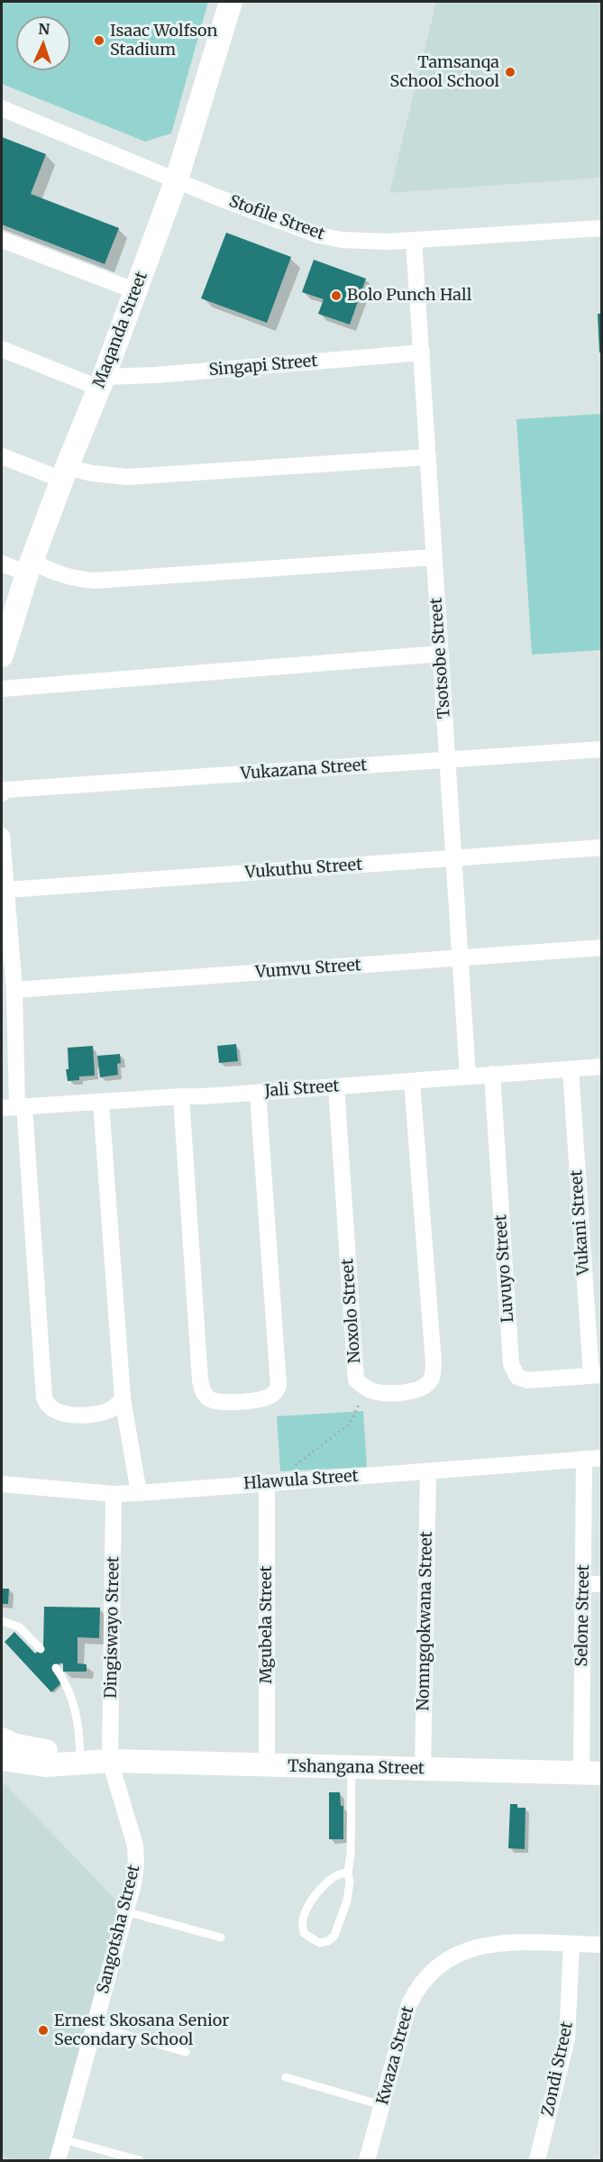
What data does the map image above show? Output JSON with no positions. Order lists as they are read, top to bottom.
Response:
{
  "streets": {
    "street": [
      "Stofile Street",
      "Maqanda Street",
      "Singapi Street",
      "Tsotsobe Street",
      "Vukazana Street",
      "Vukuthu Street",
      "Vumvu Street",
      "Jali Street",
      "Vukani Street",
      "Luvuyo Street",
      "Noxolo Street",
      "Hlawula Street",
      "Selone Street",
      "Nomngqokwana Street",
      "Mgubela Street",
      "Dingiswayo Street",
      "Tshangana Street",
      "Sangotsha Street",
      "Kwaza Street",
      "Zondi Street"
    ]
  },
  "crossings": [
    ["Stofile Street", "Maqanda Street"],
    ["Stofile Street", "Tsotsobe Street"],
    ["Maqanda Street", "Singapi Street"],
    ["Singapi Street", "Tsotsobe Street"],
    ["Tsotsobe Street", "Vukazana Street"],
    ["Tsotsobe Street", "Vukuthu Street"],
    ["Tsotsobe Street", "Vumvu Street"],
    ["Tsotsobe Street", "Jali Street"],
    ["Jali Street", "Vukani Street"],
    ["Jali Street", "Luvuyo Street"],
    ["Jali Street", "Noxolo Street"],
    ["Vukani Street", "Luvuyo Street"],
    ["Hlawula Street", "Selone Street"],
    ["Hlawula Street", "Nomngqokwana Street"],
    ["Hlawula Street", "Mgubela Street"],
    ["Hlawula Street", "Dingiswayo Street"],
    ["Selone Street", "Tshangana Street"],
    ["Nomngqokwana Street", "Tshangana Street"],
    ["Mgubela Street", "Tshangana Street"],
    ["Dingiswayo Street", "Tshangana Street"],
    ["Dingiswayo Street", "Sangotsha Street"],
    ["Tshangana Street", "Sangotsha Street"],
    ["Kwaza Street", "Zondi Street"]
  ],
  "places": [
    "Isaac Wolfson Stadium",
    "Tamsanqa School School",
    "Bolo Punch Hall",
    "Ernest Skosana Senior Secondary School"
  ],
  "north": "top"
}
